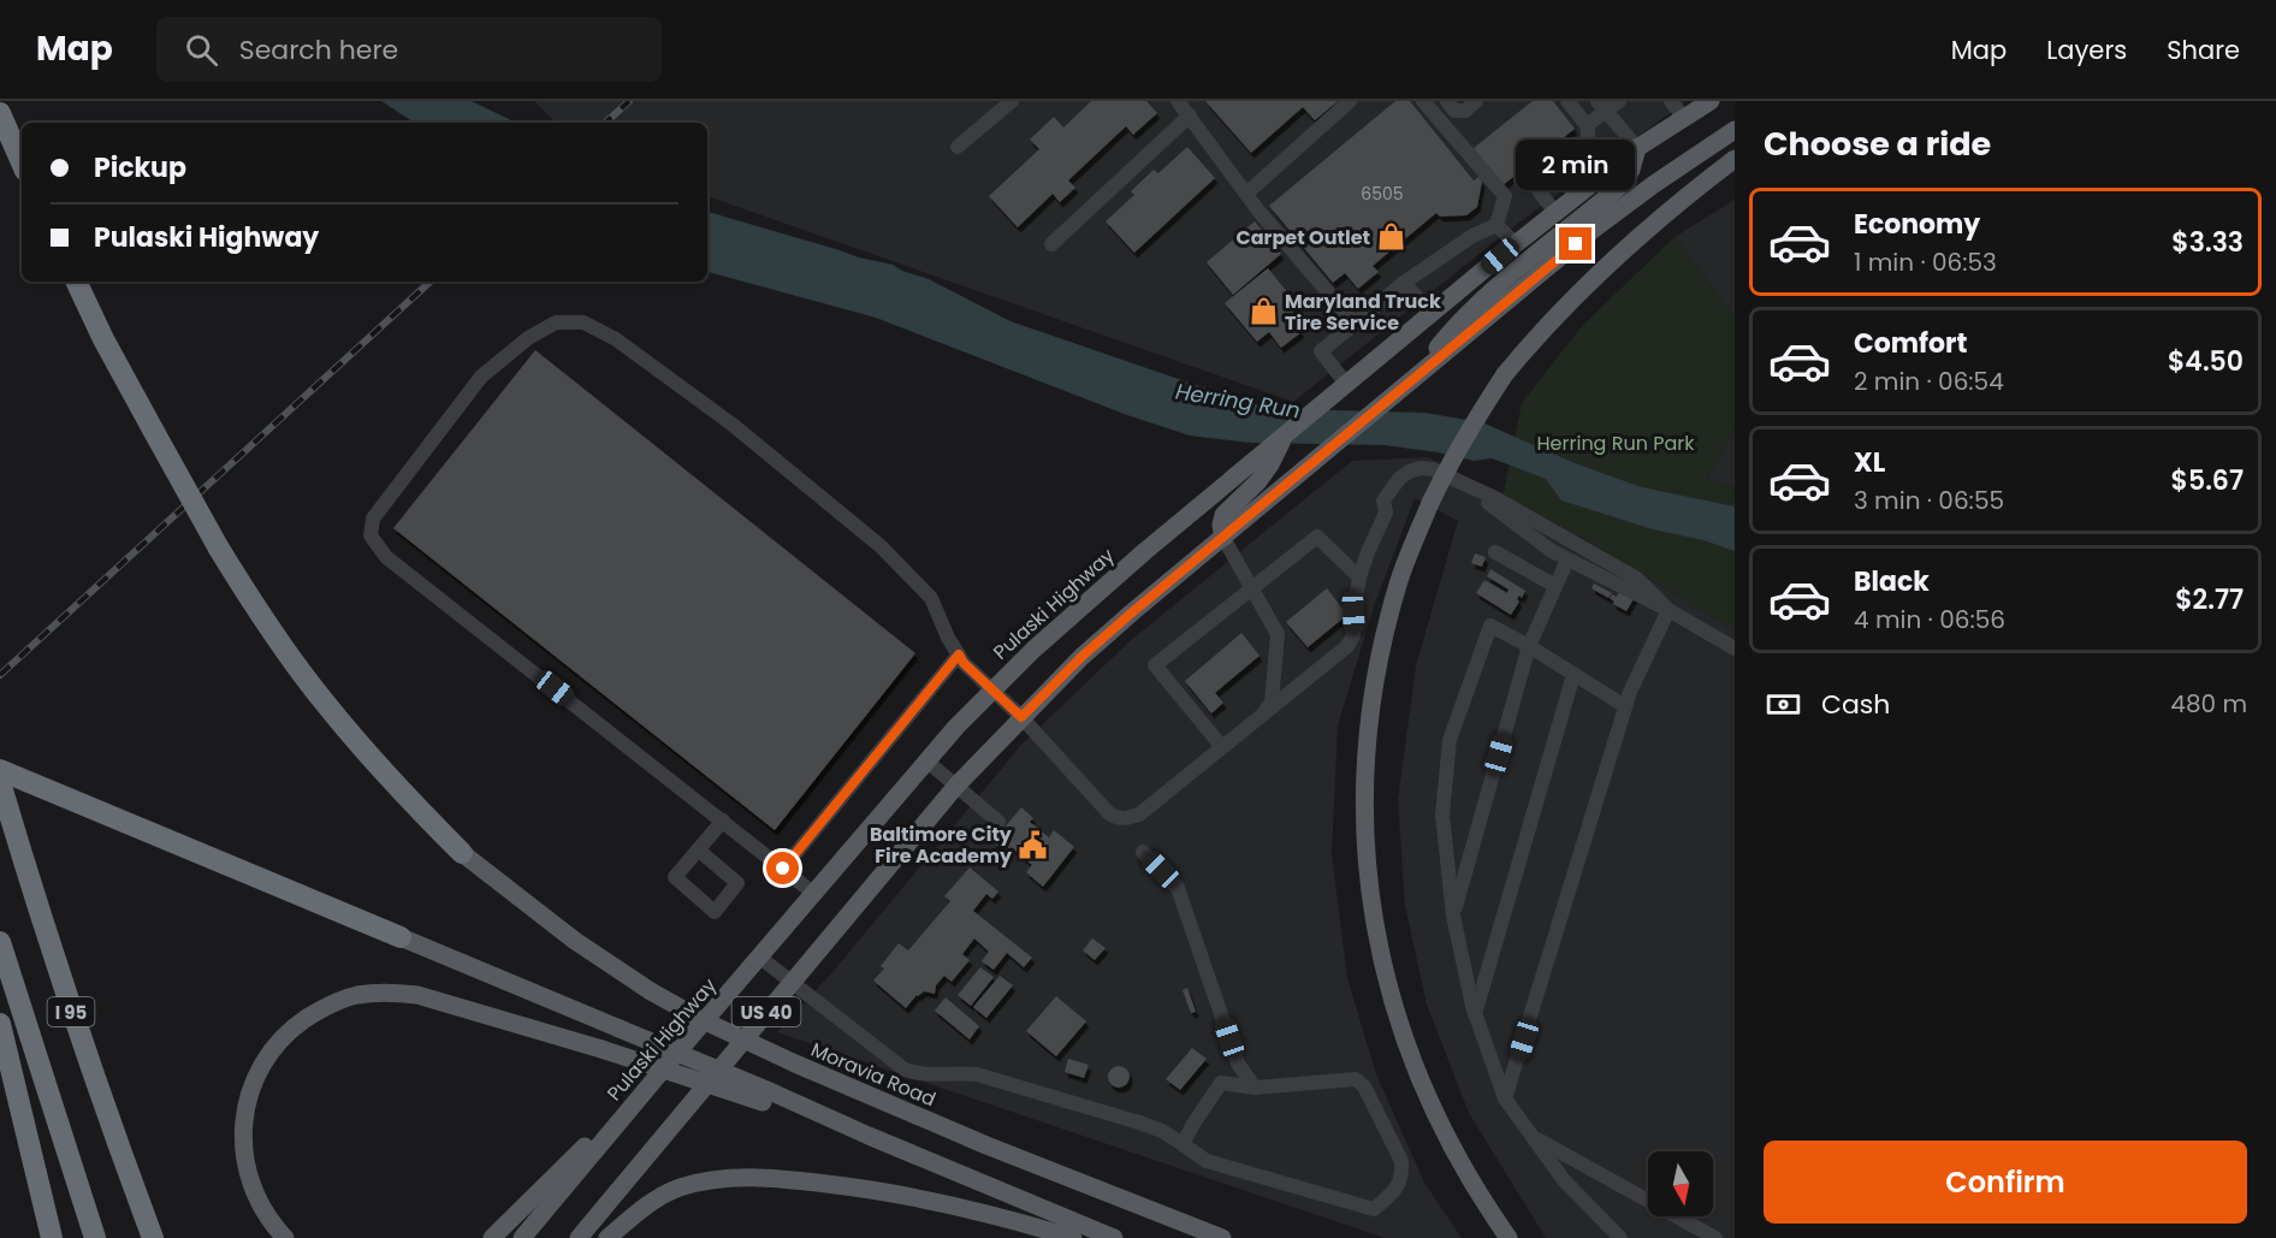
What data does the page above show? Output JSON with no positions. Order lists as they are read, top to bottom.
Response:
{
  "streets": {
    "highway": ["I 95"],
    "main road": ["Pulaski Highway", "US 40", "Moravia Road"]
  },
  "water": ["Herring Run"],
  "parks": ["Herring Run Park"],
  "places": {
    "shop": ["Carpet Outlet", "Maryland Truck Tire Service"],
    "public building": ["Baltimore City Fire Academy"]
  },
  "house_numbers": ["6505"],
  "north": "bottom",
  "page": {
    "header": "Map",
    "search": "Search here",
    "nav": ["Map", "Layers", "Share"],
    "heading": "Choose a ride",
    "banner": ["Pickup", "Pulaski Highway"],
    "bubble": "2 min",
    "list": [
      {
        "name": "Economy",
        "note": "1 min · 06:53",
        "value": "$3.33"
      },
      {
        "name": "Comfort",
        "note": "2 min · 06:54",
        "value": "$4.50"
      },
      {
        "name": "XL",
        "note": "3 min · 06:55",
        "value": "$5.67"
      },
      {
        "name": "Black",
        "note": "4 min · 06:56",
        "value": "$2.77"
      }
    ],
    "pay": ["Cash", "480 m"],
    "buttons": "Confirm"
  }
}
